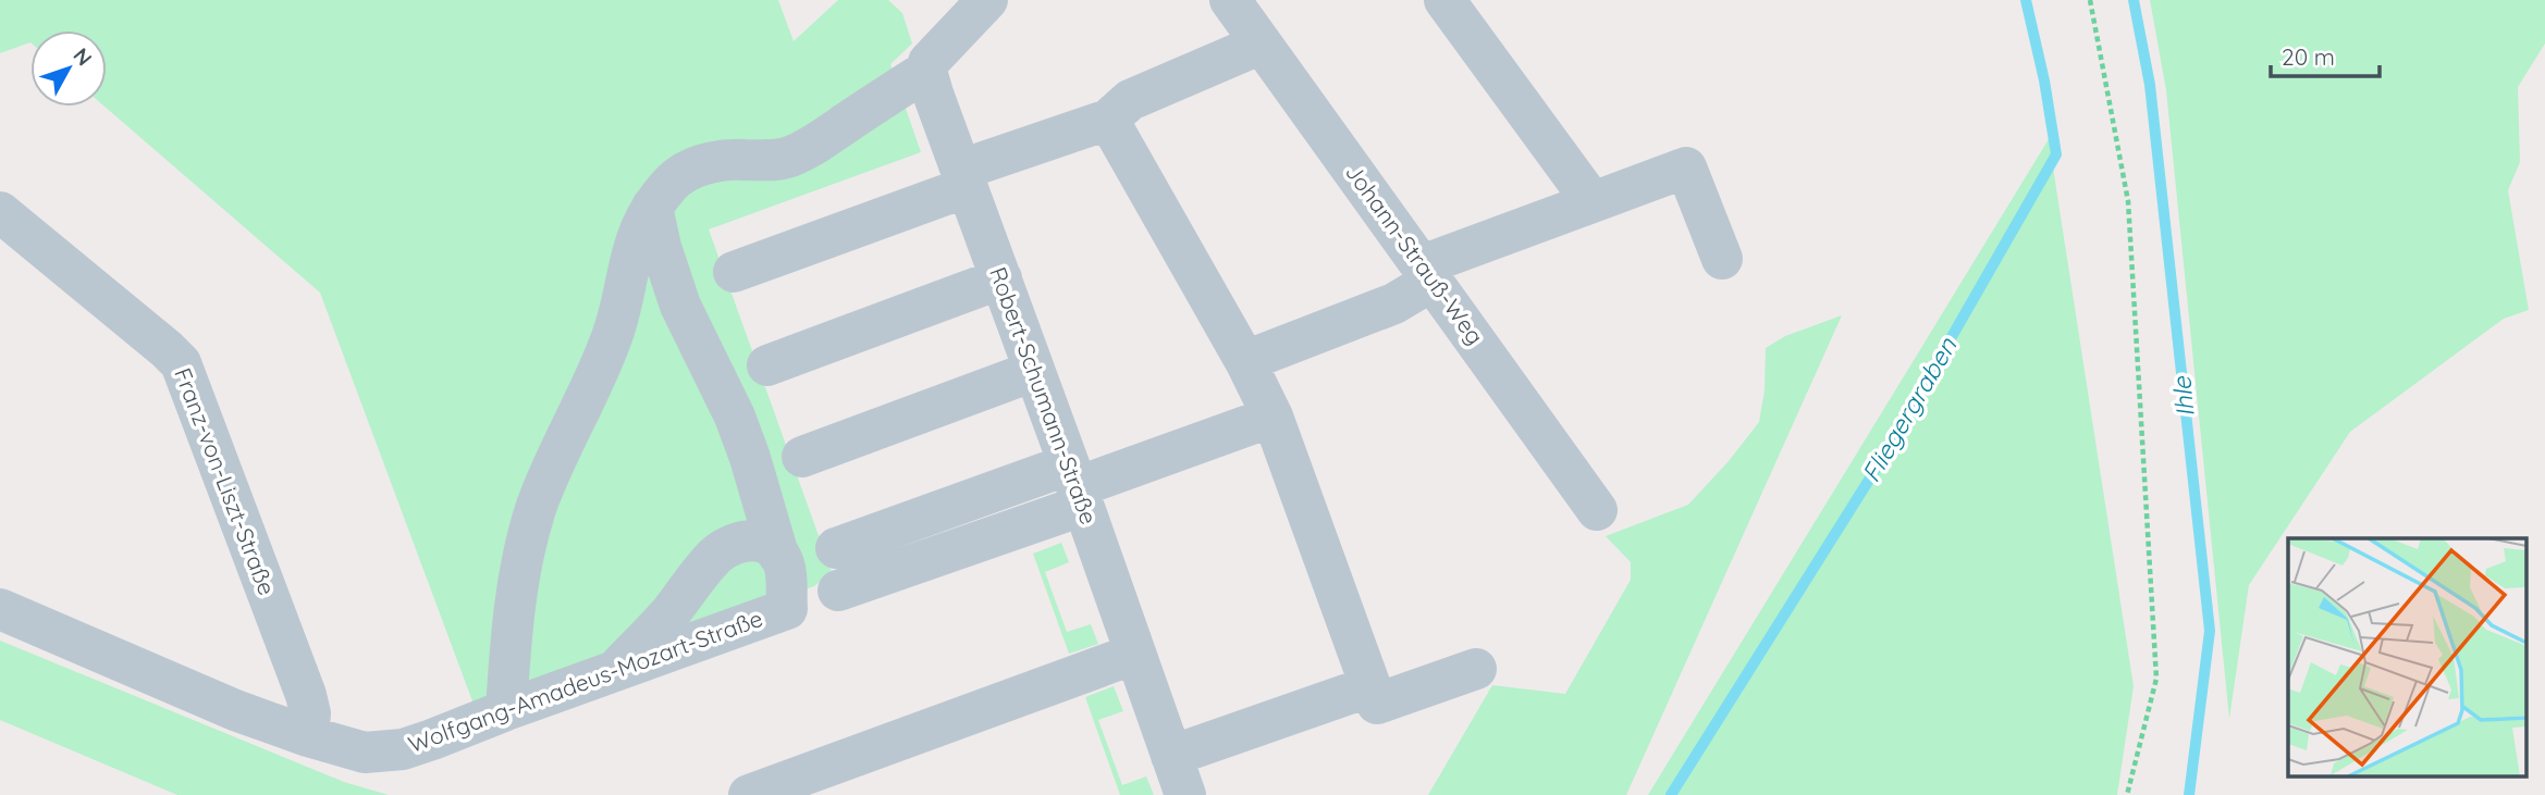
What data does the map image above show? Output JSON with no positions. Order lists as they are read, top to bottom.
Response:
{
  "streets": {
    "street": [
      "Johann-Strauß-Weg",
      "Robert-Schumann-Straße",
      "Franz-von-Liszt-Straße",
      "Wolfgang-Amadeus-Mozart-Straße"
    ]
  },
  "crossings": [
    ["Franz-von-Liszt-Straße", "Wolfgang-Amadeus-Mozart-Straße"]
  ],
  "water": ["Ihle", "Fliegergraben"],
  "scale_bar": "20 m",
  "north": "top right"
}
